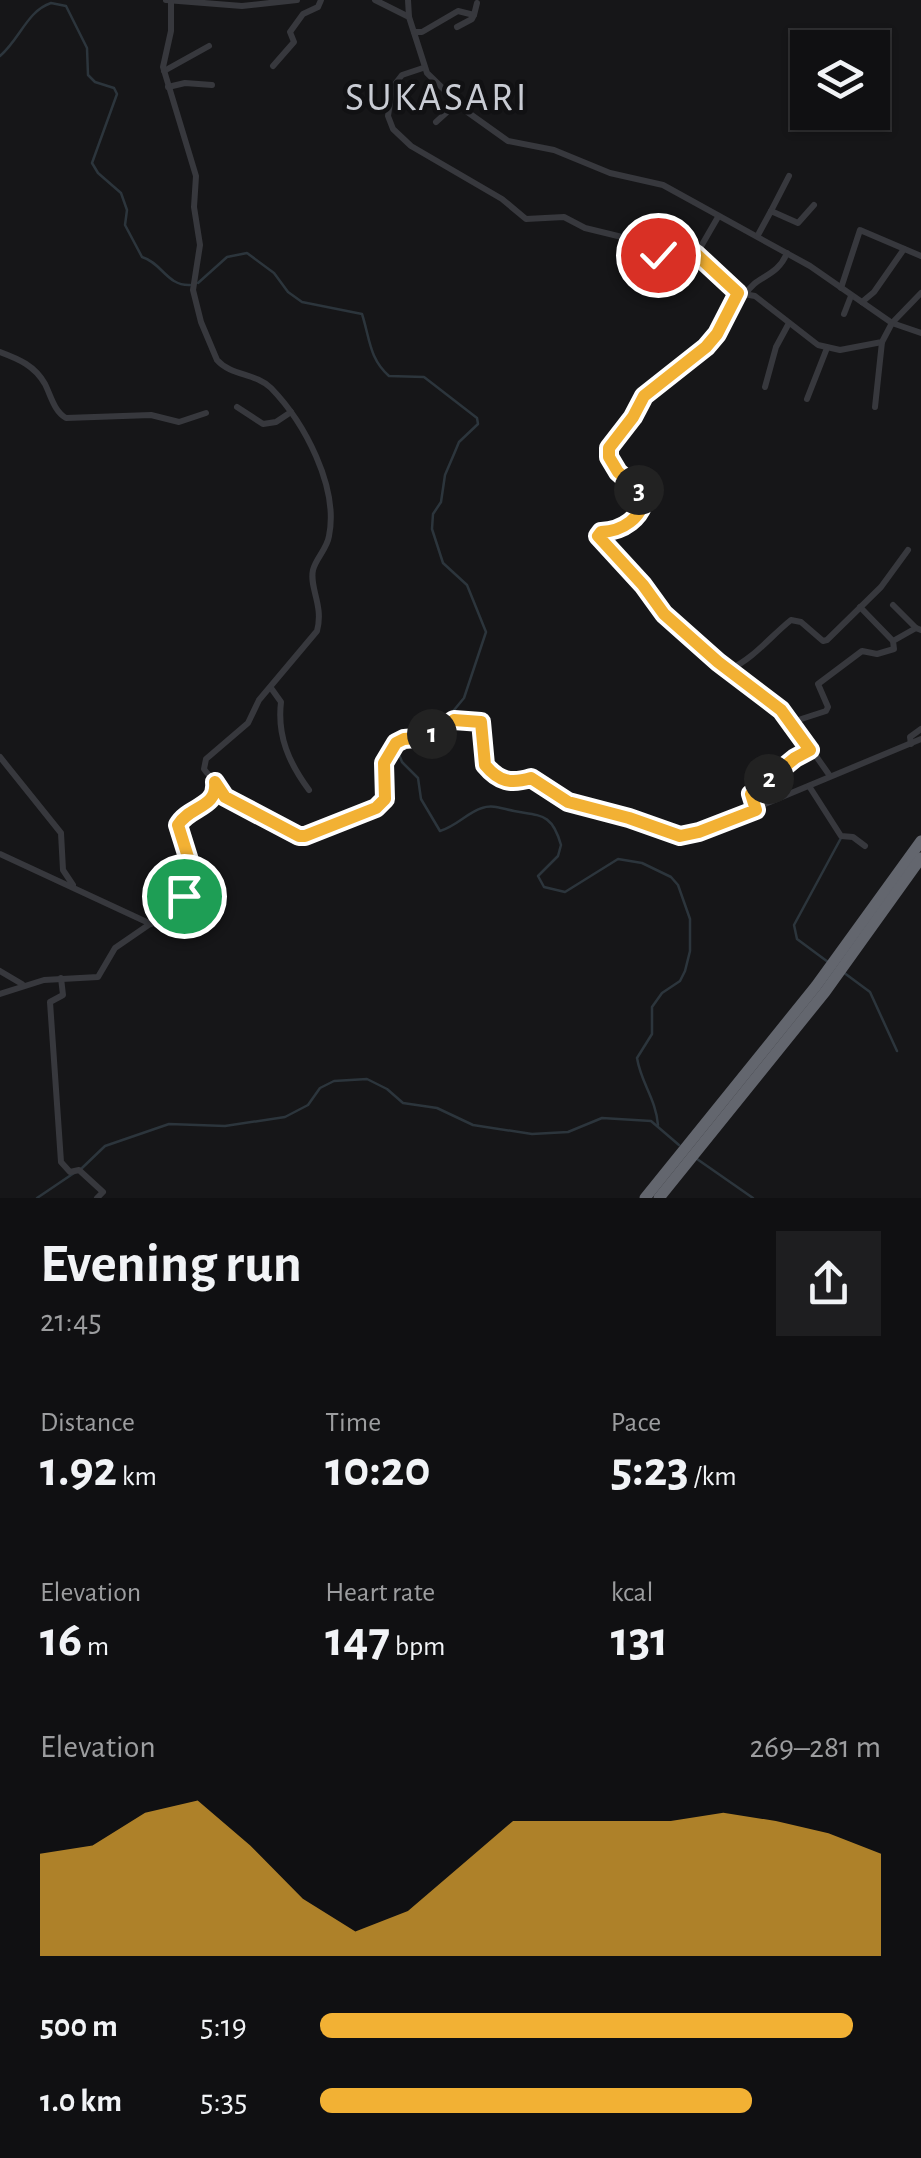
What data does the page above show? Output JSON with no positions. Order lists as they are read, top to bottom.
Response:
{
  "districts": ["SUKASARI"],
  "page": {
    "pins": ["3", "1", "2"],
    "heading": ["Evening run", "21:45"],
    "stats": [
      ["Distance", "1.92 km"],
      ["Time", "10:20"],
      ["Pace", "5:23 /km"],
      ["Elevation", "16 m"],
      ["Heart rate", "147 bpm"],
      ["kcal", "131"]
    ],
    "chart": ["Elevation", "269–281 m"],
    "list": [
      {
        "name": "500 m",
        "note": "5:19"
      },
      {
        "name": "1.0 km",
        "note": "5:35"
      }
    ]
  }
}
